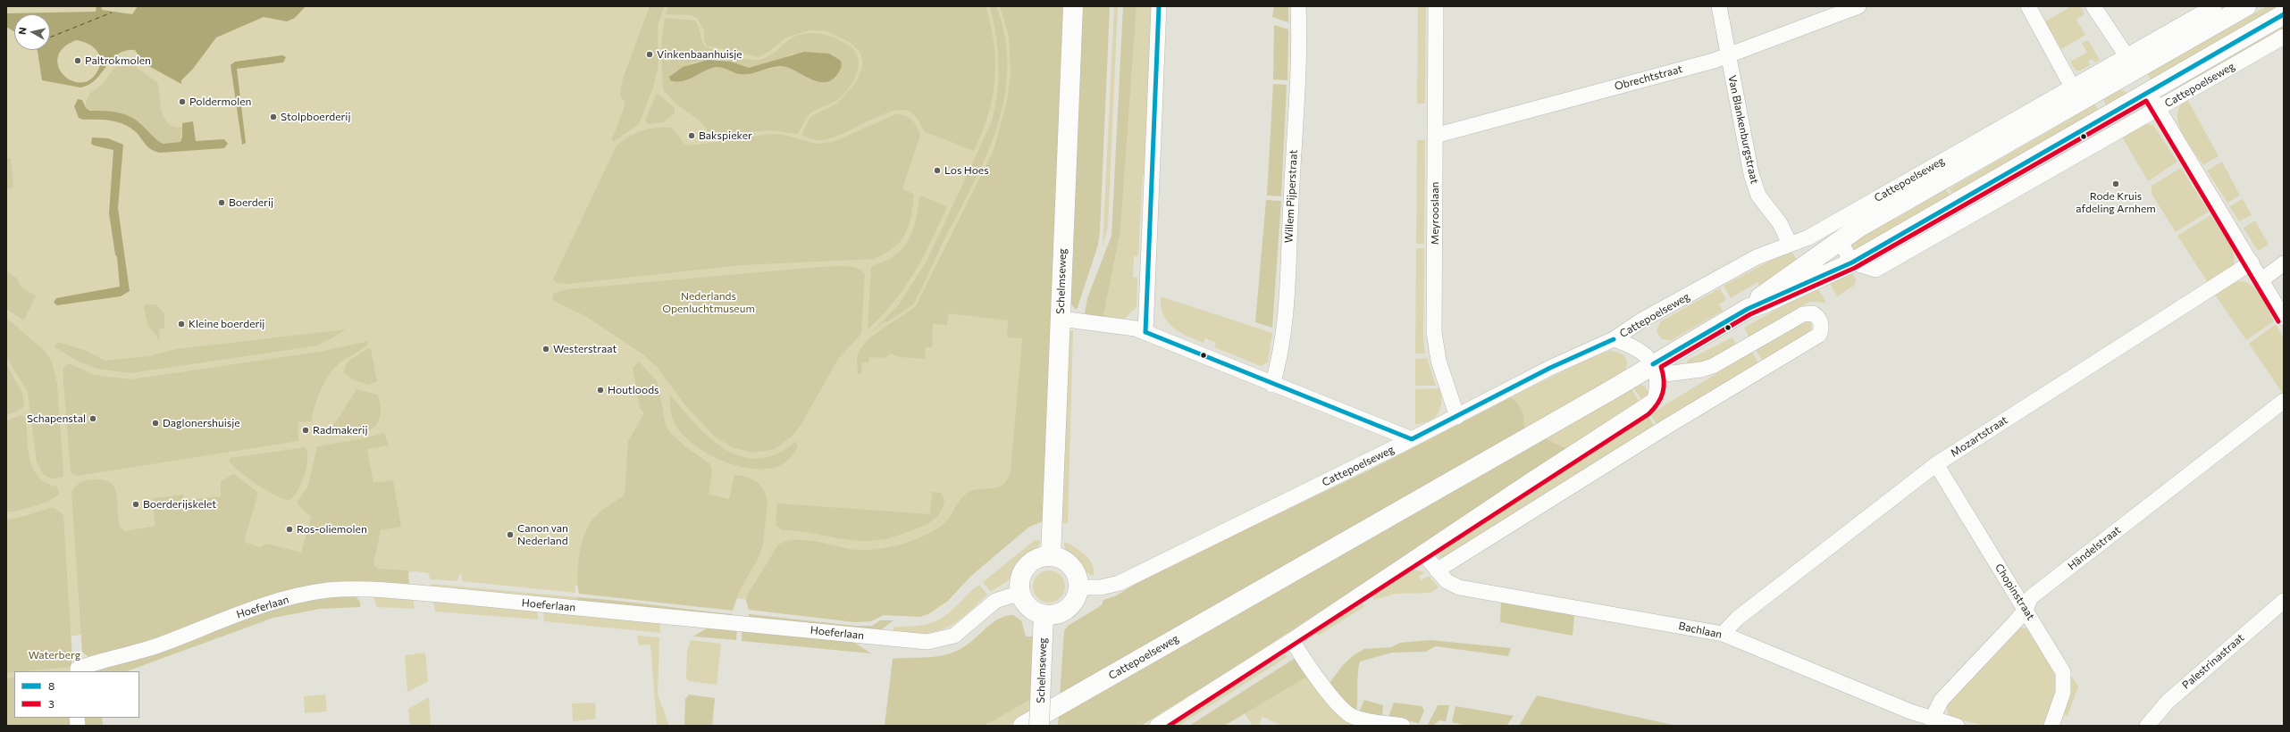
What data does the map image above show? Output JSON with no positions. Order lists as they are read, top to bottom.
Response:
{
  "streets": {
    "street": [
      "Obrechtstraat",
      "Cattepoelseweg",
      "Van Blankenburgstraat",
      "Willem Pijperstraat",
      "Meyrooslaan",
      "Schelmseweg",
      "Mozartstraat",
      "Händelstraat",
      "Chopinstraat",
      "Hoeferlaan",
      "Bachlaan",
      "Palestrinastraat"
    ]
  },
  "crossings": [
    ["Obrechtstraat", "Van Blankenburgstraat"],
    ["Obrechtstraat", "Meyrooslaan"],
    ["Cattepoelseweg", "Van Blankenburgstraat"],
    ["Cattepoelseweg", "Meyrooslaan"],
    ["Cattepoelseweg", "Schelmseweg"],
    ["Cattepoelseweg", "Hoeferlaan"],
    ["Cattepoelseweg", "Bachlaan"],
    ["Schelmseweg", "Hoeferlaan"],
    ["Mozartstraat", "Chopinstraat"],
    ["Mozartstraat", "Bachlaan"],
    ["Händelstraat", "Chopinstraat"],
    ["Händelstraat", "Bachlaan"]
  ],
  "parks": ["Nederlands Openluchtmuseum", "Waterberg"],
  "places": [
    "Vinkenbaanhuisje",
    "Paltrokmolen",
    "Poldermolen",
    "Stolpboerderij",
    "Bakspieker",
    "Los Hoes",
    "Rode Kruis afdeling Arnhem",
    "Boerderij",
    "Kleine boerderij",
    "Westerstraat",
    "Houtloods",
    "Schapenstal",
    "Daglonershuisje",
    "Radmakerij",
    "Boerderijskelet",
    "Ros-oliemolen",
    "Canon van Nederland"
  ],
  "lines": ["transit line 8", "transit line 3"],
  "legend": ["8", "3"],
  "north": "left"
}
